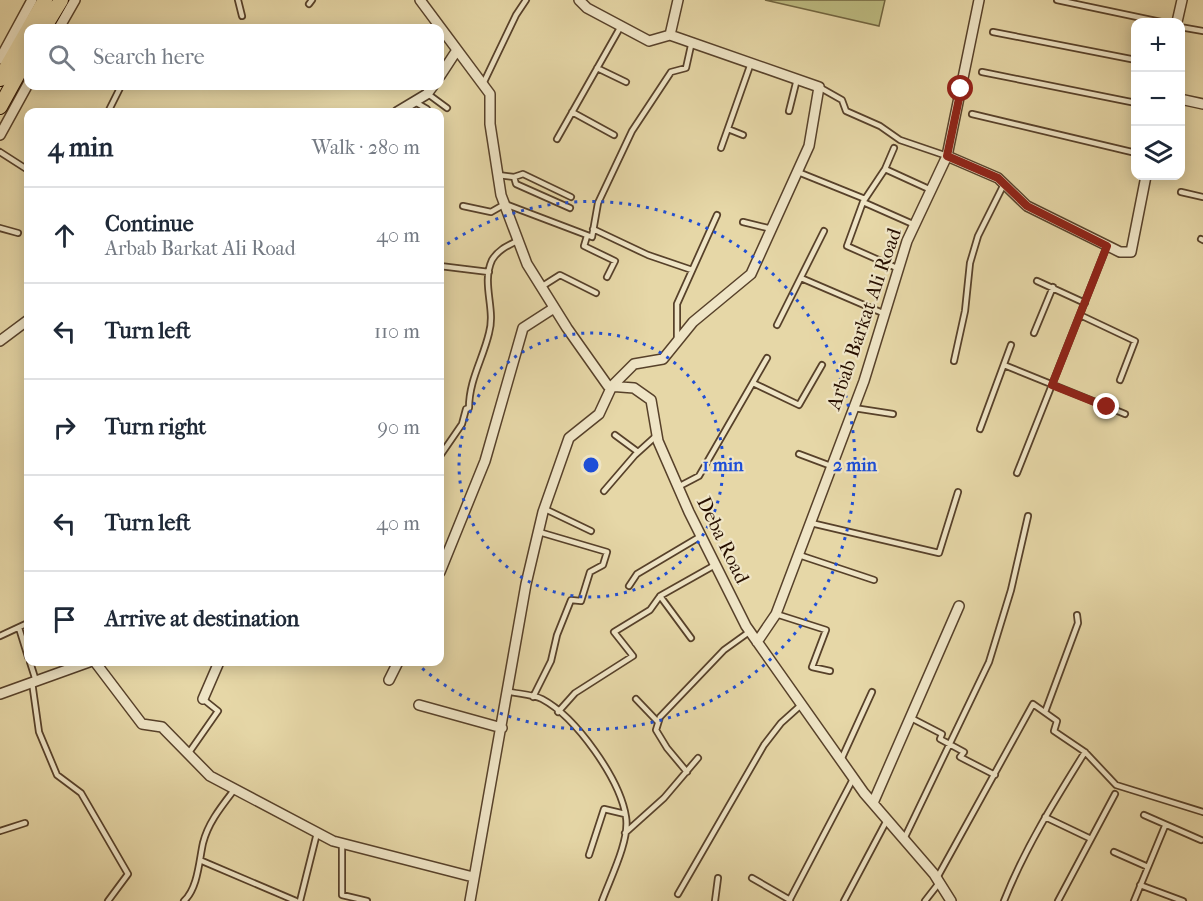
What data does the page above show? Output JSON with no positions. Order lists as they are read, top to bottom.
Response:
{
  "streets": {
    "street": ["Arbab Barkat Ali Road", "Deba Road"]
  },
  "crossings": [
    ["Arbab Barkat Ali Road", "Deba Road"]
  ],
  "page": {
    "map_buttons": ["+", "−"],
    "search": "Search here",
    "heading": ["4 min", "Walk · 280 m"],
    "list": [
      ["Continue", "Arbab Barkat Ali Road", "40 m"],
      ["Turn left", "110 m"],
      ["Turn right", "90 m"],
      ["Turn left", "40 m"],
      "Arrive at destination"
    ]
  },
  "rings": ["1 min", "2 min"]
}
